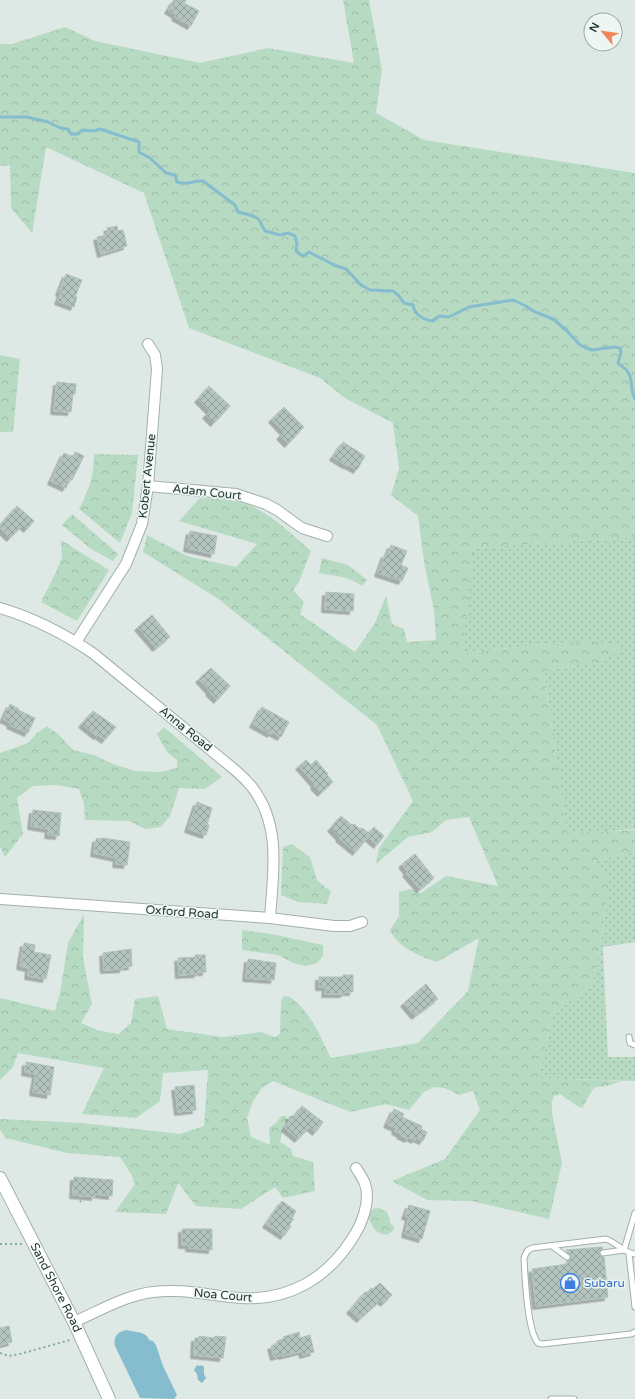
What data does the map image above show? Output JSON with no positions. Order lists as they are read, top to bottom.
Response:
{
  "streets": {
    "street": [
      "Kobert Avenue",
      "Adam Court",
      "Anna Road",
      "Oxford Road",
      "Sand Shore Road",
      "Noa Court"
    ]
  },
  "crossings": [
    ["Kobert Avenue", "Adam Court"],
    ["Kobert Avenue", "Anna Road"],
    ["Anna Road", "Oxford Road"],
    ["Sand Shore Road", "Noa Court"]
  ],
  "places": {
    "shop": ["Subaru"]
  },
  "north": "top left"
}
